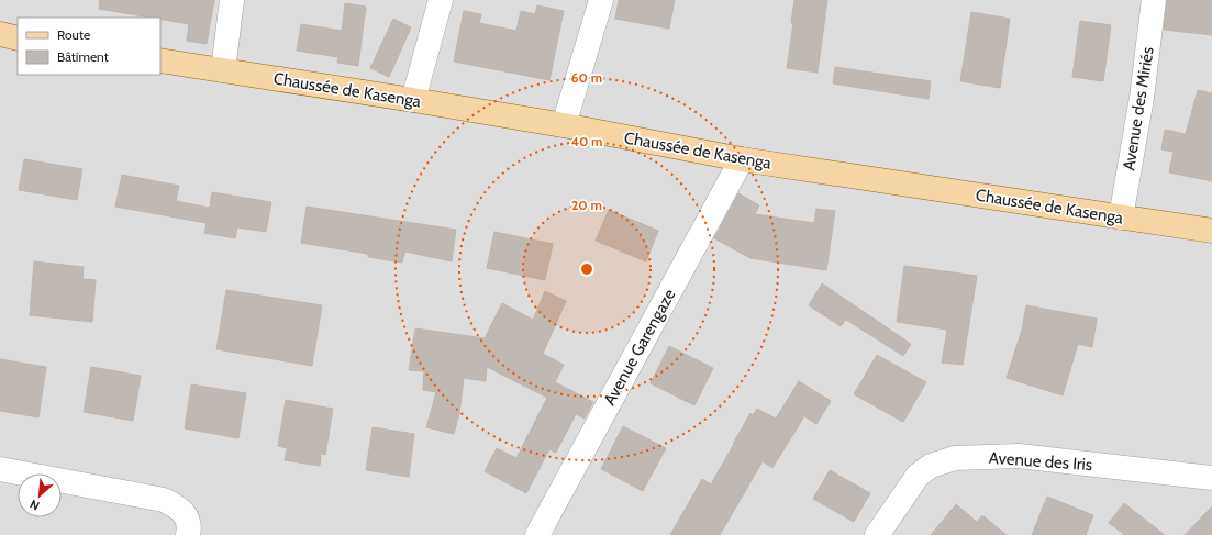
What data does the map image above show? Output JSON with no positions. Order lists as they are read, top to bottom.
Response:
{
  "streets": {
    "main road": ["Chaussée de Kasenga"],
    "street": ["Avenue des Miriés", "Avenue Garengaze", "Avenue des Iris"]
  },
  "crossings": [
    ["Chaussée de Kasenga", "Avenue des Miriés"],
    ["Chaussée de Kasenga", "Avenue Garengaze"]
  ],
  "legend": ["Route", "Bâtiment"],
  "north": "bottom left",
  "rings": ["60 m", "40 m", "20 m"]
}
